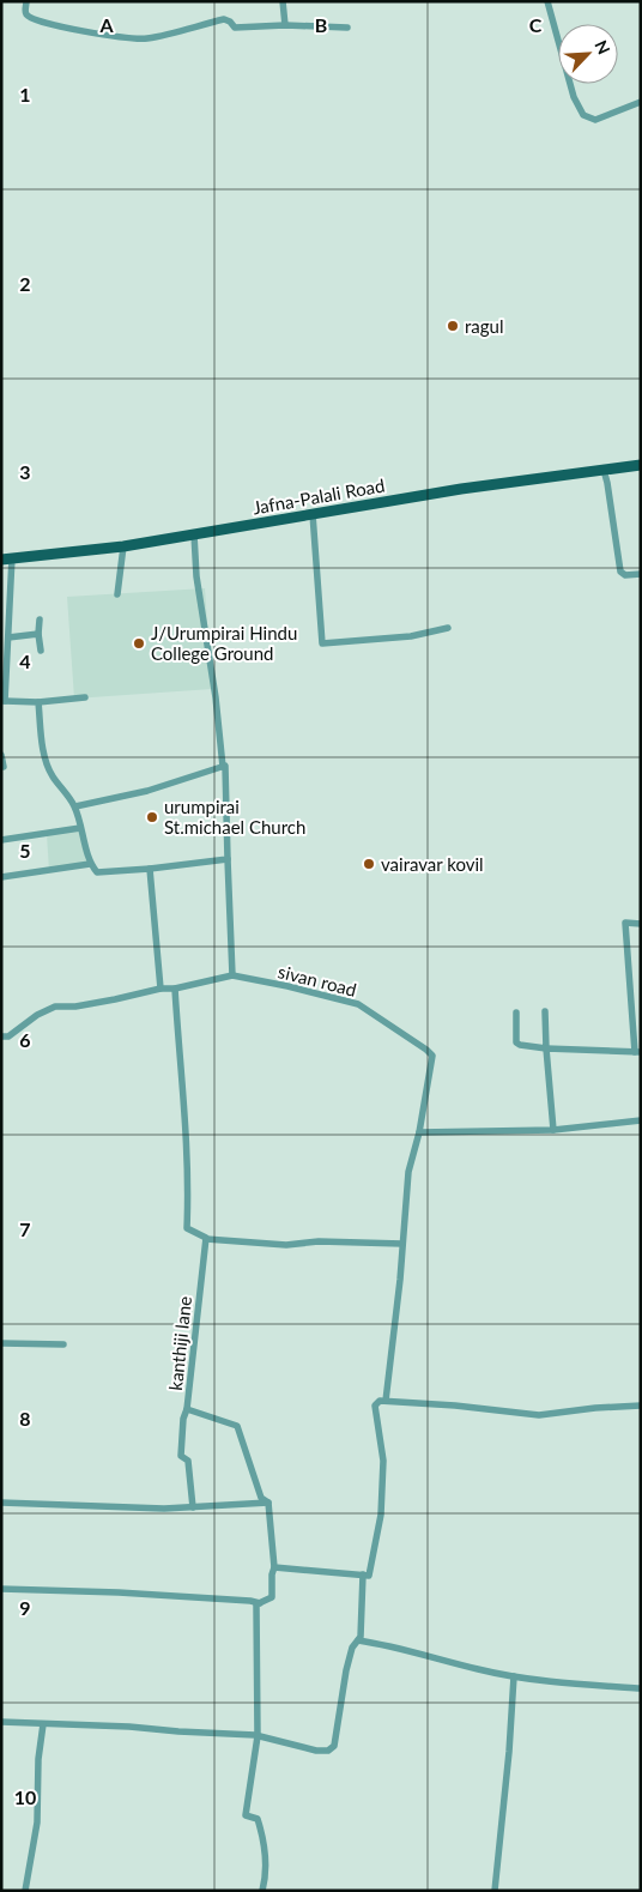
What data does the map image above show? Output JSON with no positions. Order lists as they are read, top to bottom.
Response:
{
  "streets": {
    "main road": ["Jafna-Palali Road"],
    "street": ["sivan road", "kanthiji lane"]
  },
  "places": [
    "ragul",
    "J/Urumpirai Hindu College Ground",
    "urumpirai St.michael Church",
    "vairavar kovil"
  ],
  "north": "top right",
  "grid": {
    "columns": ["A", "B", "C"],
    "rows": [
      "1",
      "2",
      "3",
      "4",
      "5",
      "6",
      "7",
      "8",
      "9",
      "10"
    ]
  }
}
